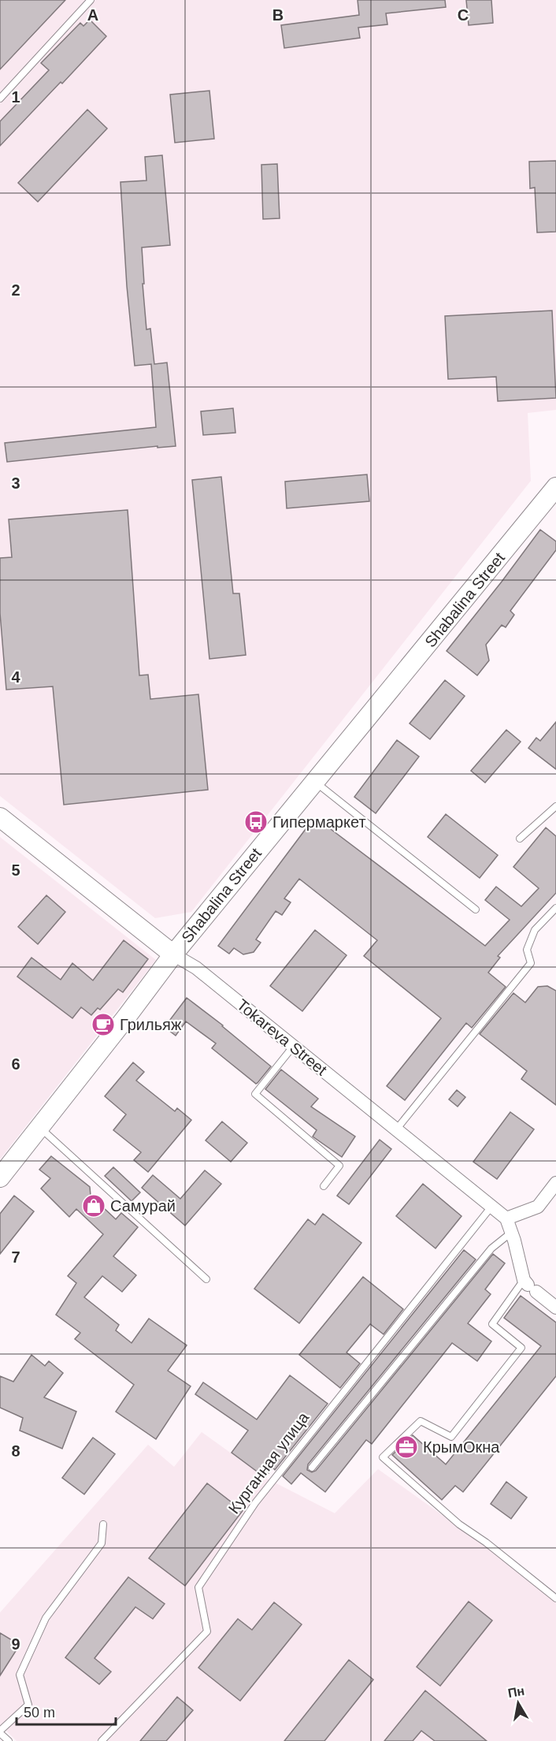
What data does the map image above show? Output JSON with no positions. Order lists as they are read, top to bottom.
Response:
{
  "streets": {
    "main road": ["Shabalina Street", "Tokareva Street"],
    "lane": ["Курганная улица"]
  },
  "crossings": [
    ["Shabalina Street", "Tokareva Street"],
    ["Tokareva Street", "Курганная улица"]
  ],
  "places": {
    "bus stop": ["Гипермаркет"],
    "cafe": ["Грильяж"],
    "shop": ["Самурай"],
    "office": ["КрымОкна"]
  },
  "scale_bar": "50 m",
  "north": "top",
  "grid": {
    "columns": ["A", "B", "C"],
    "rows": [
      "1",
      "2",
      "3",
      "4",
      "5",
      "6",
      "7",
      "8",
      "9"
    ]
  }
}
